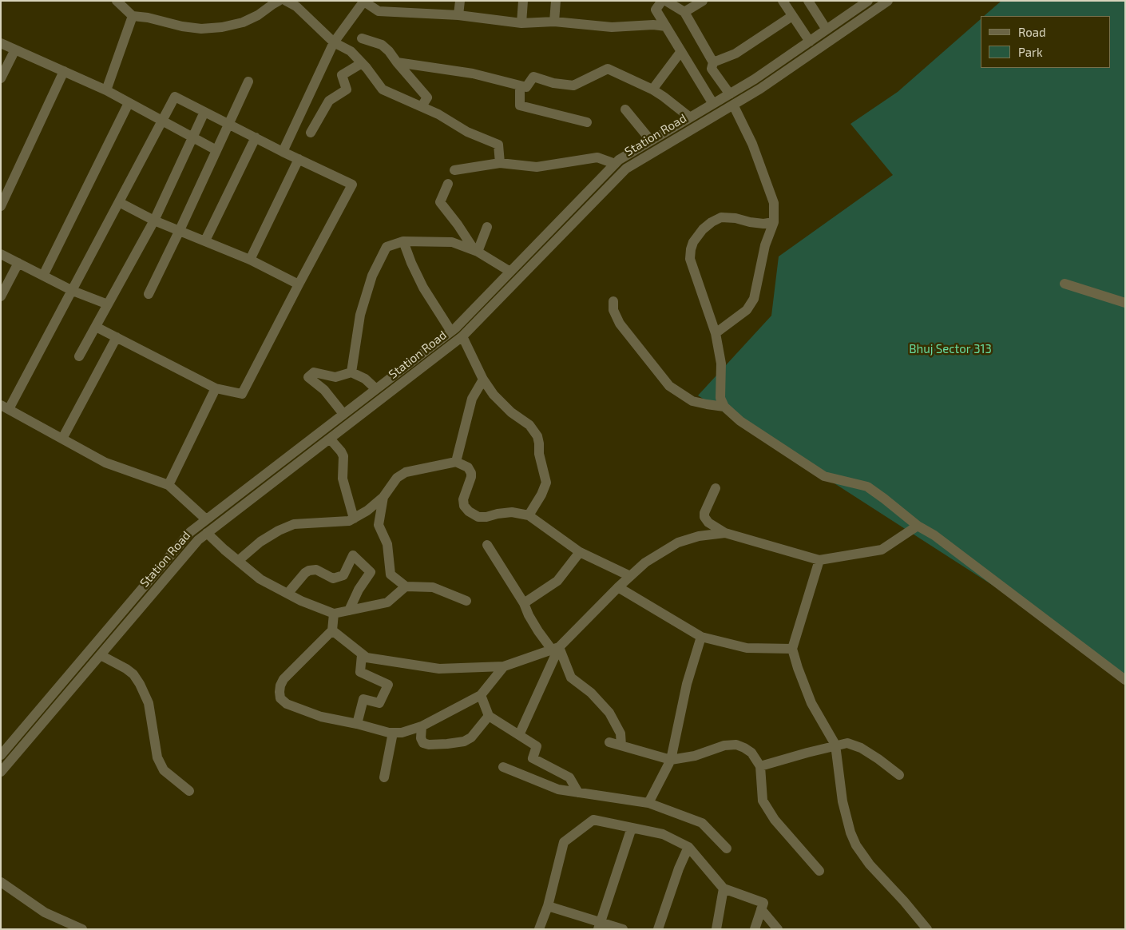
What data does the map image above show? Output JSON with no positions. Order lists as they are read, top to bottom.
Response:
{
  "streets": {
    "street": ["Station Road"]
  },
  "parks": ["Bhuj Sector 313"],
  "legend": ["Road", "Park"]
}
